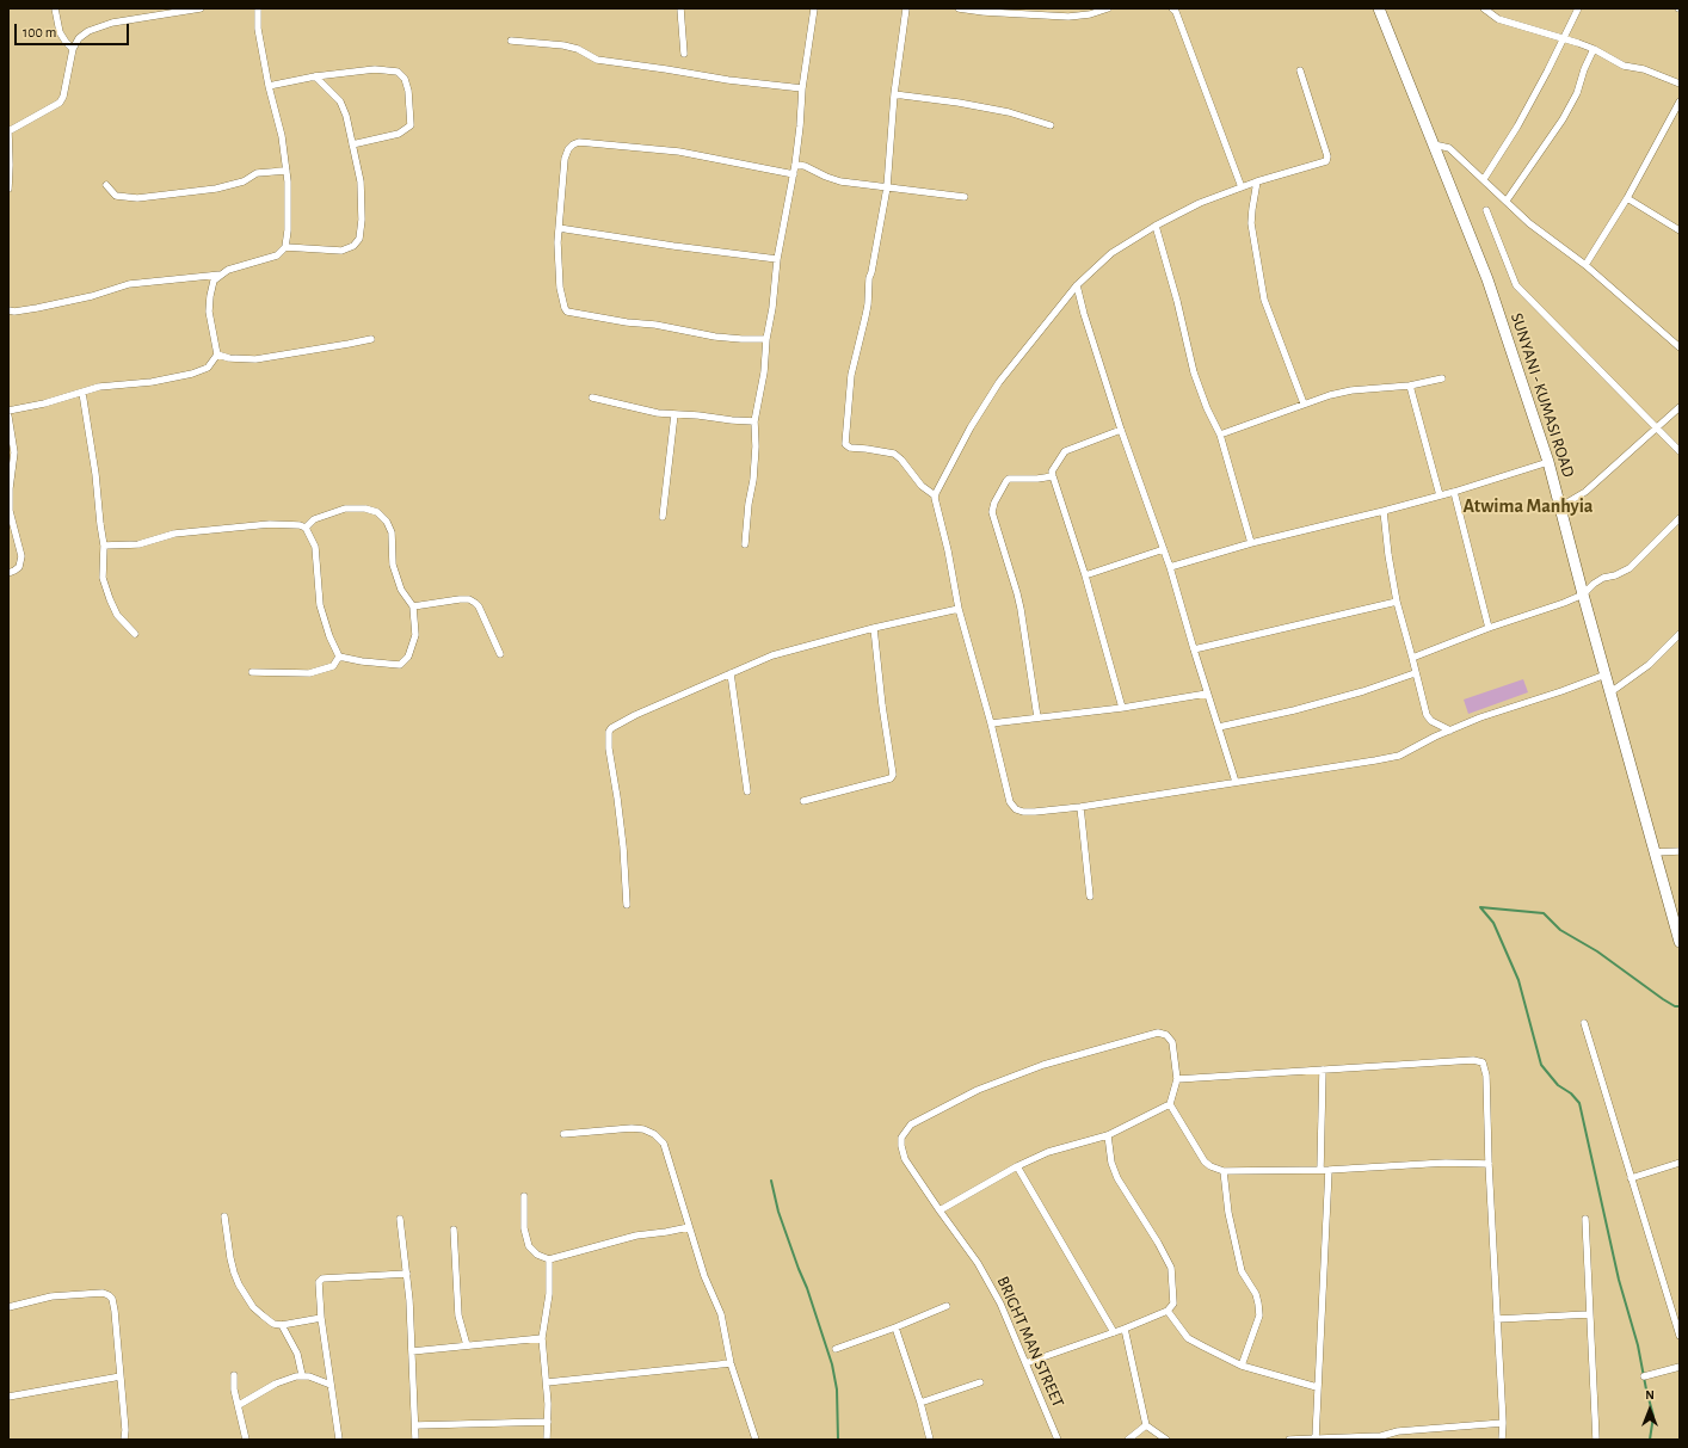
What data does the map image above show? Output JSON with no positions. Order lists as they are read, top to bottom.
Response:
{
  "streets": {
    "main road": ["SUNYANI - KUMASI ROAD"],
    "street": ["BRIGHT MAN STREET"]
  },
  "districts": ["Atwima Manhyia"],
  "scale_bar": "100 m",
  "north": "top"
}
